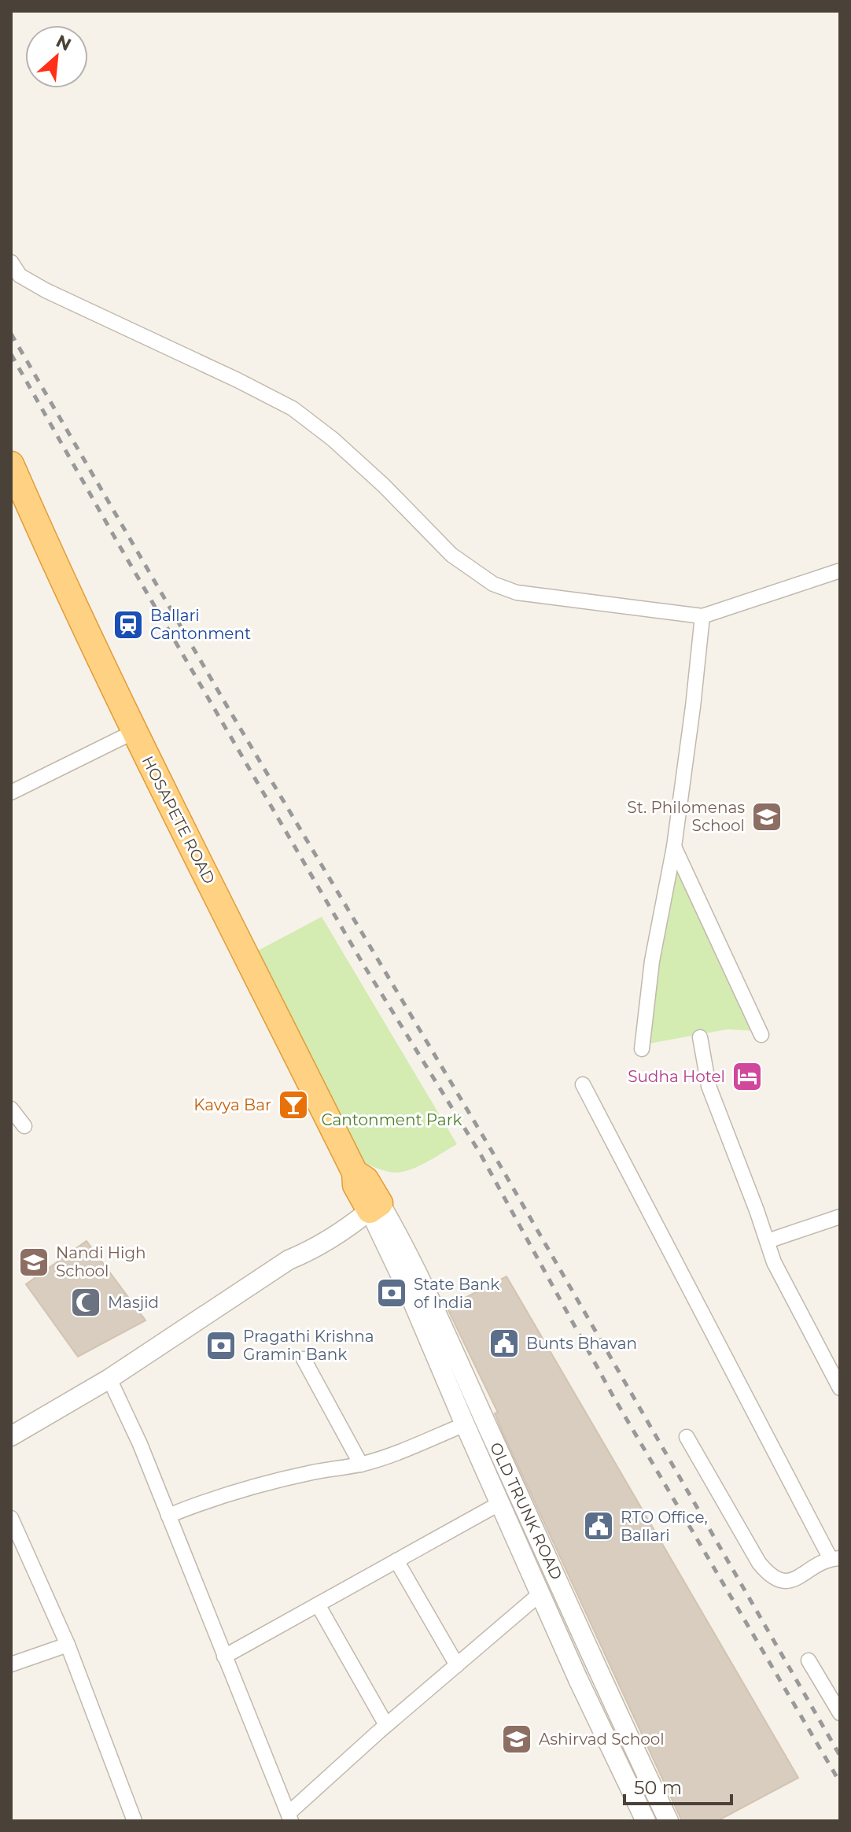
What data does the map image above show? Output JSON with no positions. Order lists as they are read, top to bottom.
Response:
{
  "streets": {
    "highway": ["HOSAPETE ROAD"],
    "street": ["OLD TRUNK ROAD"]
  },
  "crossings": [
    ["HOSAPETE ROAD", "OLD TRUNK ROAD"]
  ],
  "parks": ["Cantonment Park"],
  "places": {
    "station": ["Ballari Cantonment"],
    "school or university": ["St. Philomenas School", "Nandi High School", "Ashirvad School"],
    "hotel": ["Sudha Hotel"],
    "bar": ["Kavya Bar"],
    "bank": ["State Bank of India", "Pragathi Krishna Gramin Bank"],
    "mosque": ["Masjid"],
    "public building": ["Bunts Bhavan", "RTO Office, Ballari"]
  },
  "scale_bar": "50 m",
  "north": "top right"
}
